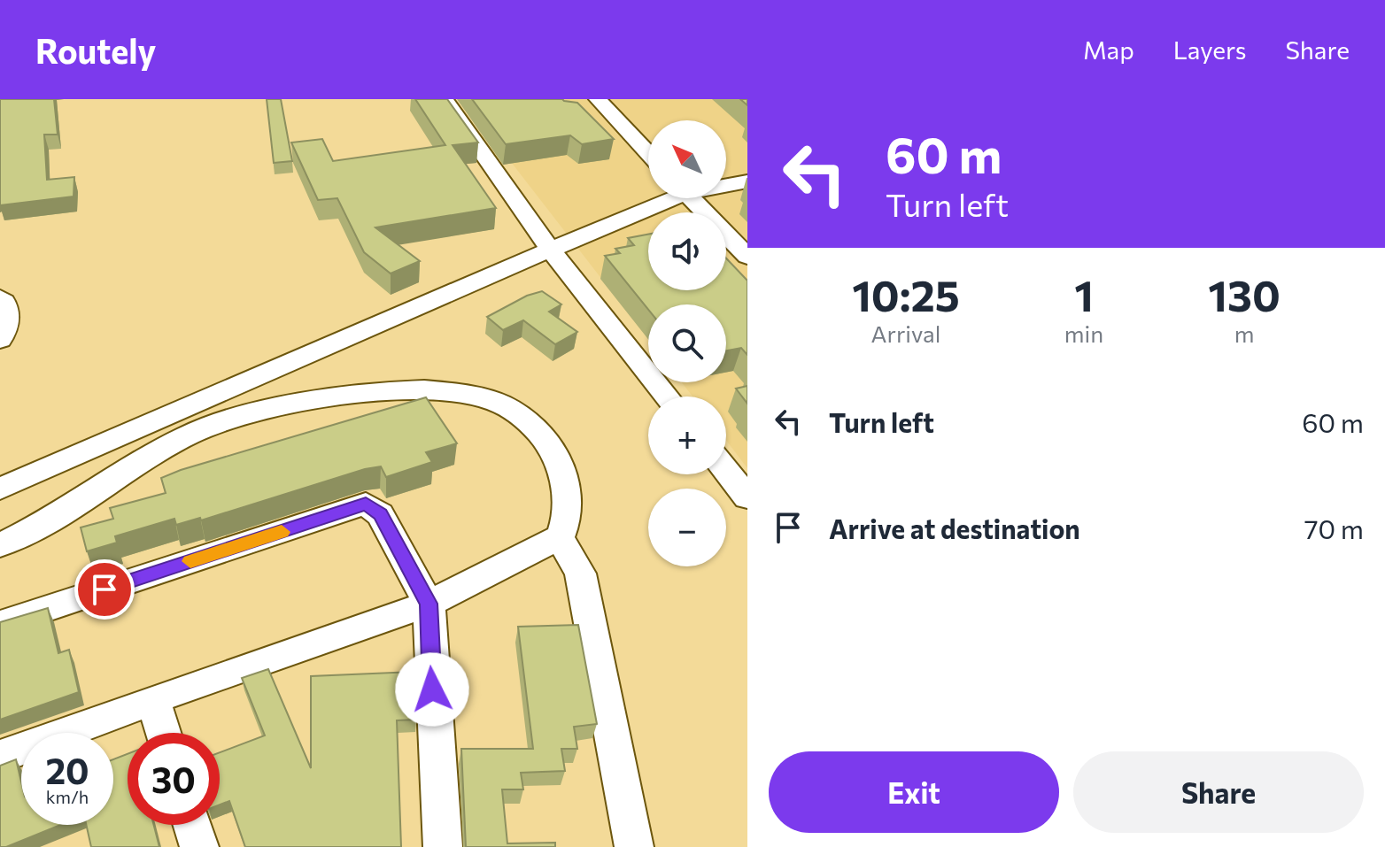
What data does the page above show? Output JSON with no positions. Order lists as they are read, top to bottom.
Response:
{
  "north": "top left",
  "page": {
    "header": "Routely",
    "nav": ["Map", "Layers", "Share"],
    "turn": ["60 m", "Turn left"],
    "map_buttons": ["+", "−"],
    "eta": [
      "10:25",
      "Arrival",
      "1",
      "min",
      "130",
      "m"
    ],
    "list": [
      {
        "name": "Turn left",
        "value": "60 m"
      },
      {
        "name": "Arrive at destination",
        "value": "70 m"
      }
    ],
    "speed": "20 km/h",
    "limit": "30",
    "buttons": ["Exit", "Share"]
  }
}
